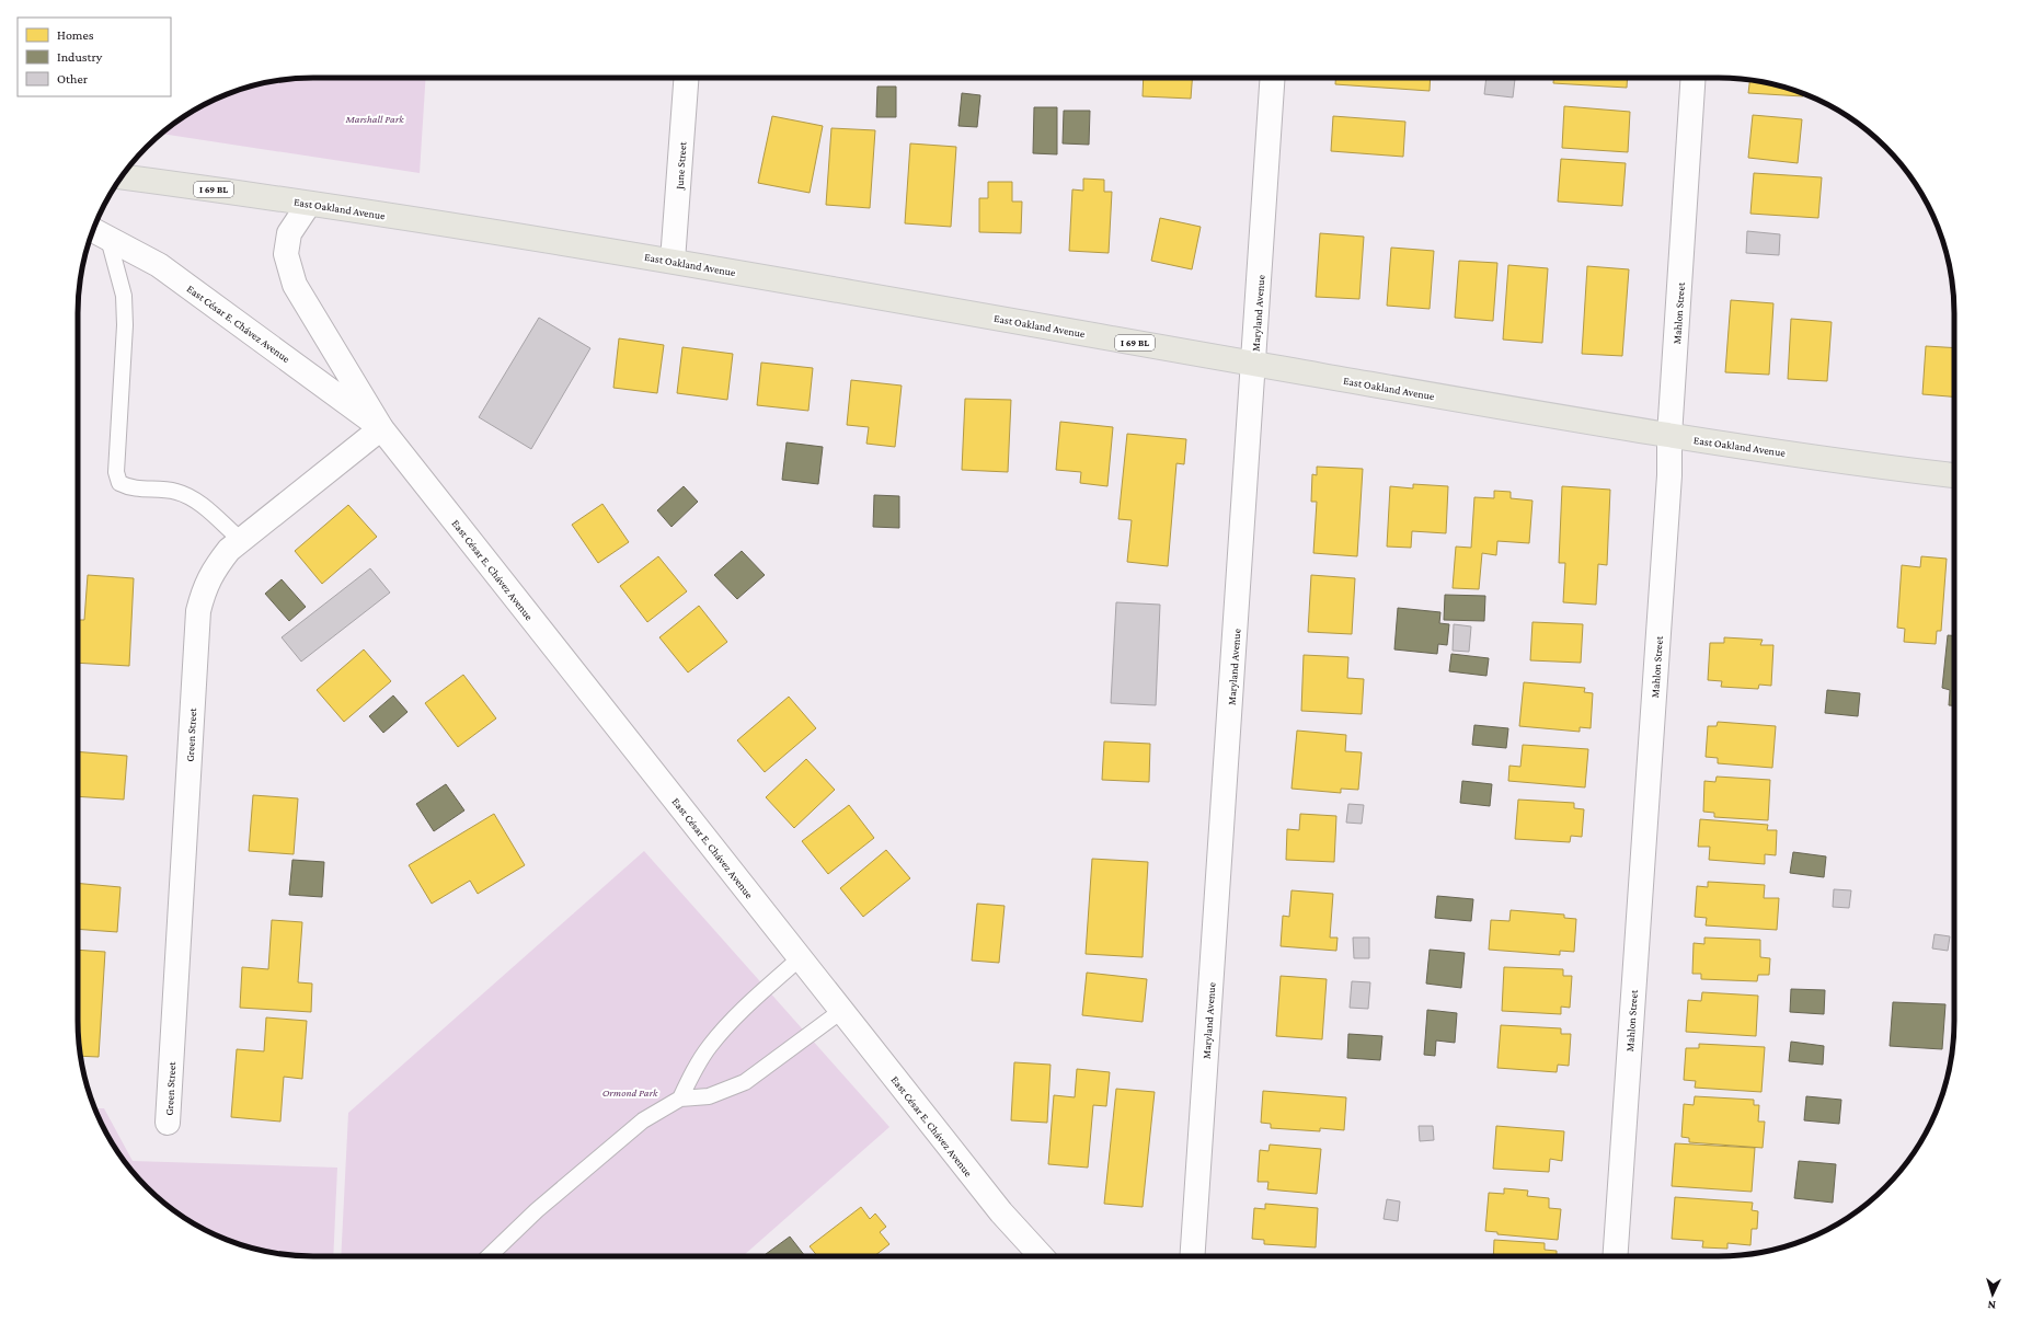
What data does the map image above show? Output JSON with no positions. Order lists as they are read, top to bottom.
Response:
{
  "streets": {
    "main road": ["I 69 BL", "East Oakland Avenue"],
    "street": [
      "June Street",
      "Maryland Avenue",
      "Mahlon Street",
      "East César E. Chávez Avenue",
      "Green Street"
    ]
  },
  "crossings": [
    ["June Street", "East Oakland Avenue"],
    ["East Oakland Avenue", "Maryland Avenue"],
    ["East Oakland Avenue", "Mahlon Street"],
    ["East Oakland Avenue", "East César E. Chávez Avenue"],
    ["East César E. Chávez Avenue", "Green Street"]
  ],
  "parks": ["Marshall Park", "Ormond Park"],
  "legend": ["Homes", "Industry", "Other"],
  "north": "bottom"
}
